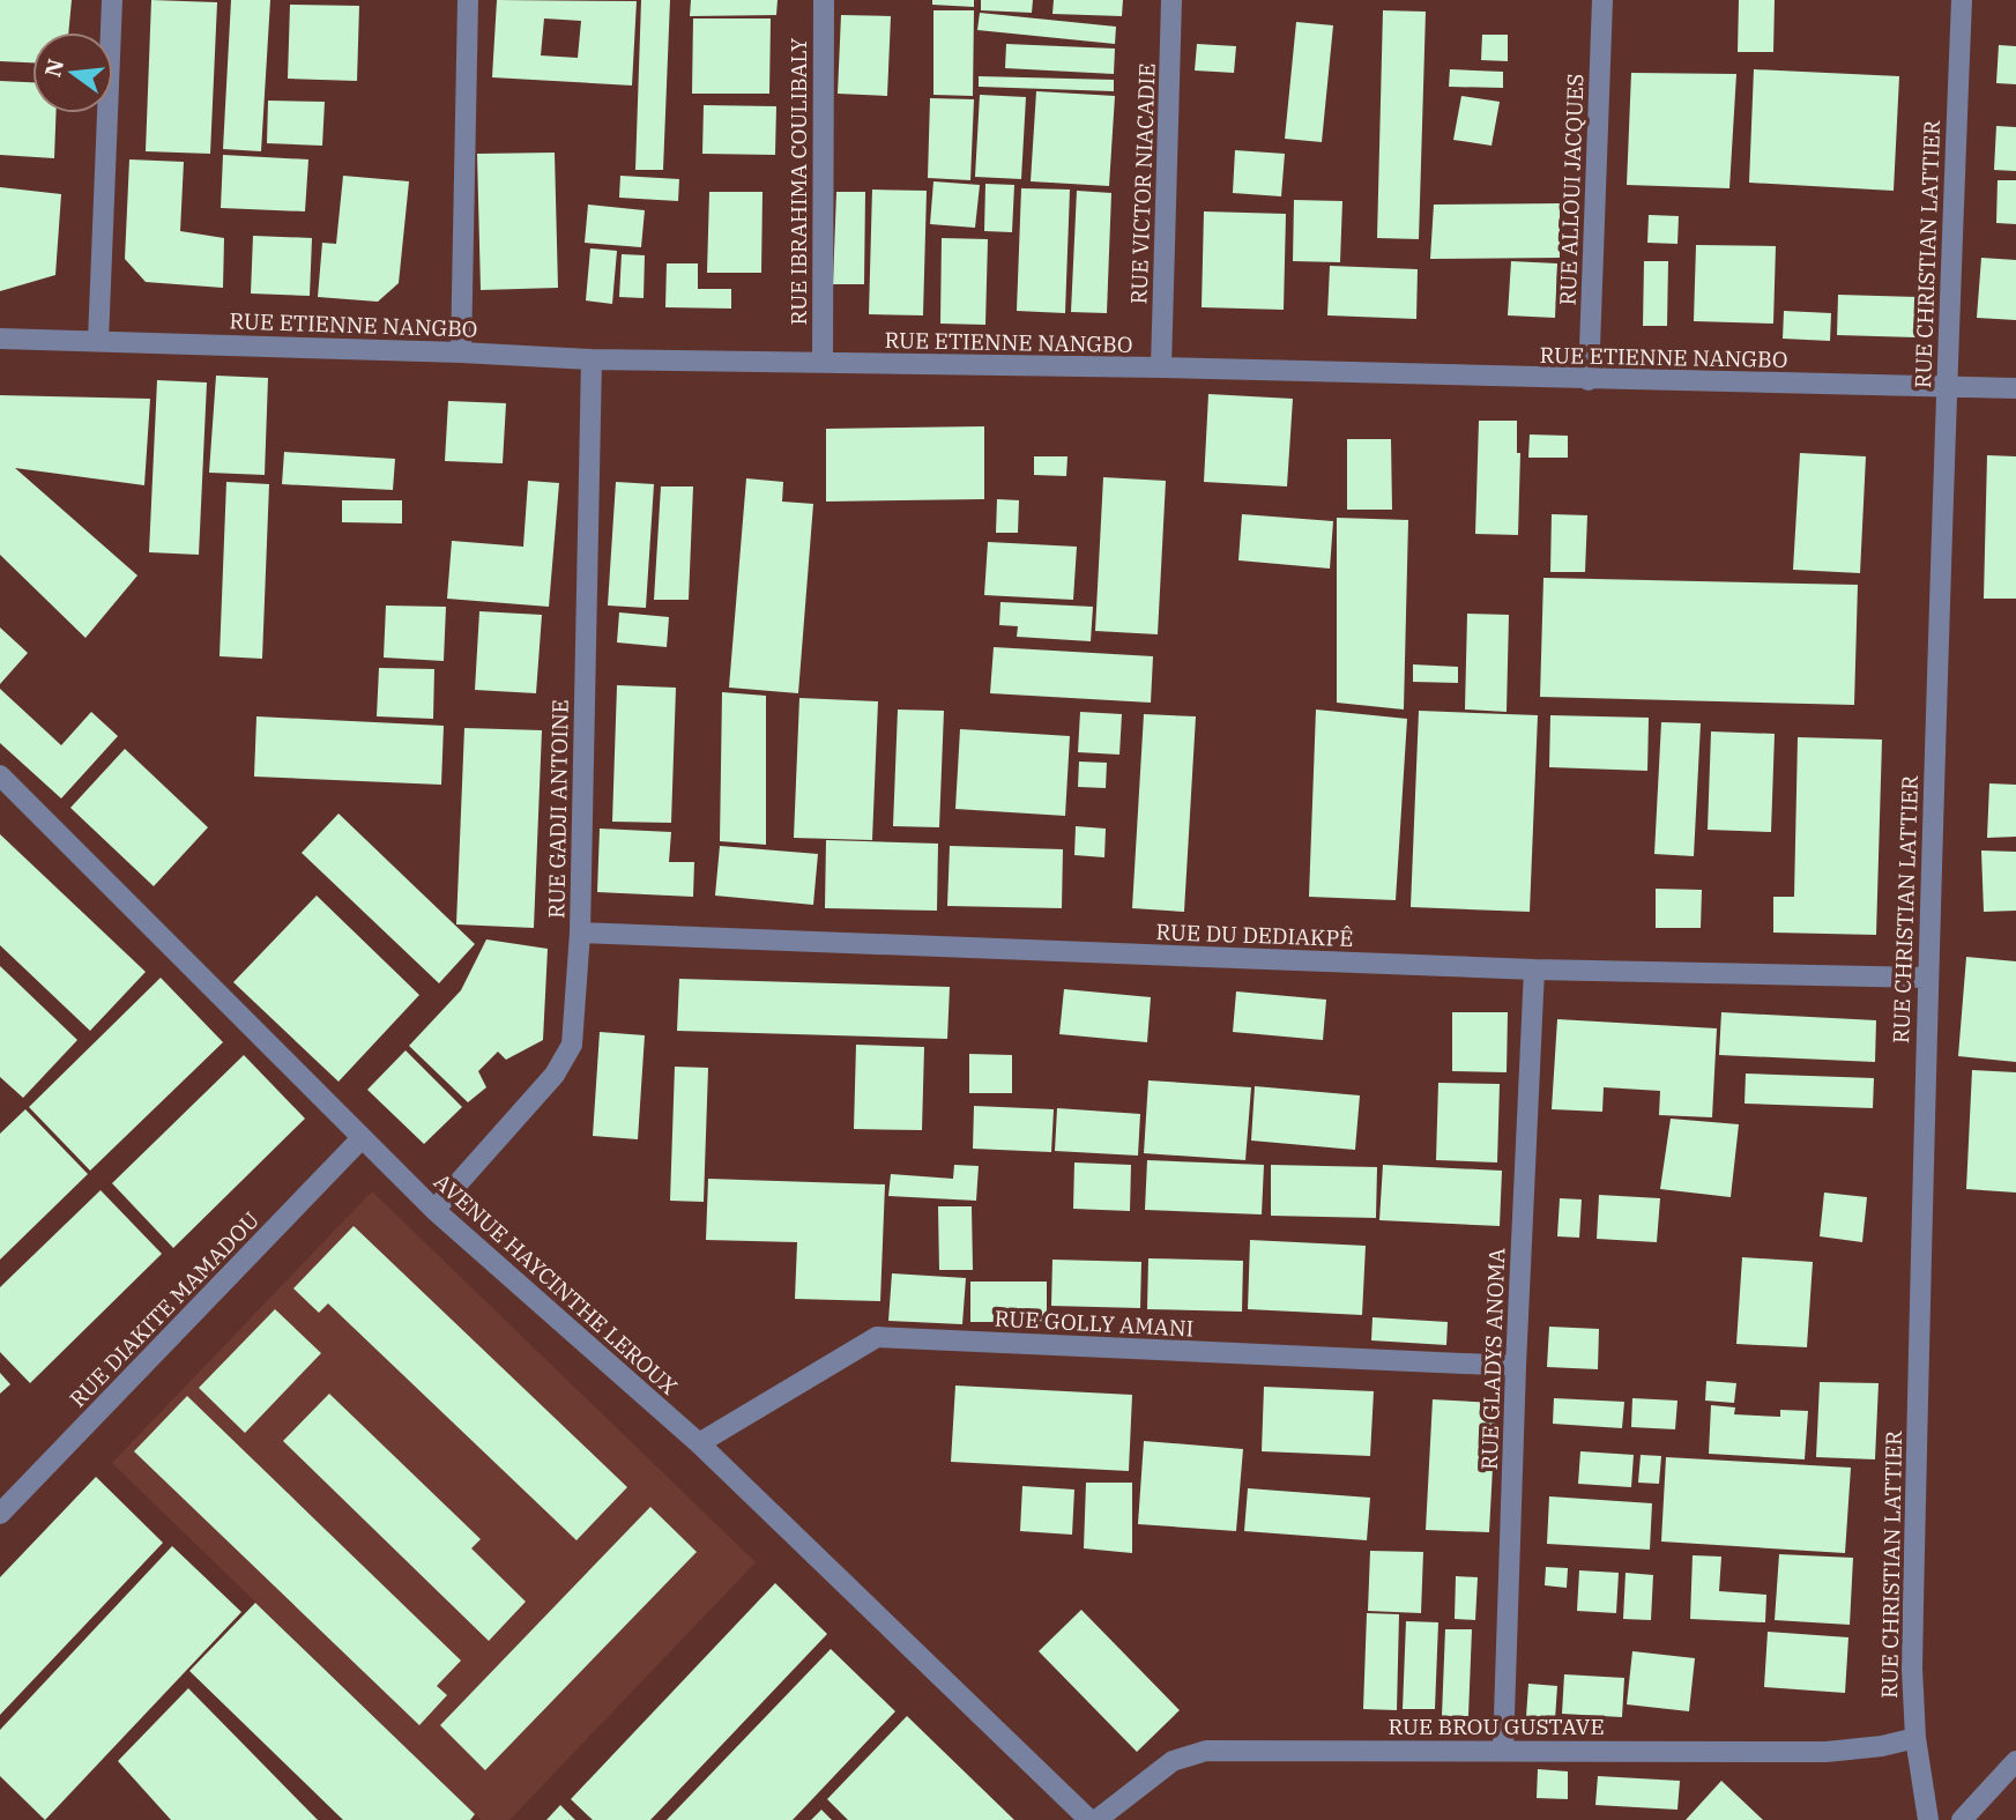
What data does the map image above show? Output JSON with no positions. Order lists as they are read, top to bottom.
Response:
{
  "streets": {
    "street": [
      "RUE IBRAHIMA COULIBALY",
      "RUE VICTOR NIACADIE",
      "RUE ALLOUI JACQUES",
      "RUE CHRISTIAN LATTIER",
      "RUE ETIENNE NANGBO",
      "RUE GADJI ANTOINE",
      "RUE DU DEDIAKPÊ",
      "AVENUE HAYCINTHE LEROUX",
      "RUE DIAKITE MAMADOU",
      "RUE GOLLY AMANI",
      "RUE GLADYS ANOMA",
      "RUE BROU GUSTAVE"
    ]
  },
  "crossings": [
    ["RUE IBRAHIMA COULIBALY", "RUE ETIENNE NANGBO"],
    ["RUE VICTOR NIACADIE", "RUE ETIENNE NANGBO"],
    ["RUE ALLOUI JACQUES", "RUE ETIENNE NANGBO"],
    ["RUE CHRISTIAN LATTIER", "RUE ETIENNE NANGBO"],
    ["RUE CHRISTIAN LATTIER", "RUE DU DEDIAKPÊ"],
    ["RUE CHRISTIAN LATTIER", "RUE BROU GUSTAVE"],
    ["RUE ETIENNE NANGBO", "RUE GADJI ANTOINE"],
    ["RUE GADJI ANTOINE", "RUE DU DEDIAKPÊ"],
    ["RUE GADJI ANTOINE", "AVENUE HAYCINTHE LEROUX"],
    ["RUE DU DEDIAKPÊ", "RUE GLADYS ANOMA"],
    ["AVENUE HAYCINTHE LEROUX", "RUE DIAKITE MAMADOU"],
    ["AVENUE HAYCINTHE LEROUX", "RUE GOLLY AMANI"],
    ["RUE GOLLY AMANI", "RUE GLADYS ANOMA"],
    ["RUE GLADYS ANOMA", "RUE BROU GUSTAVE"]
  ],
  "north": "left"
}
